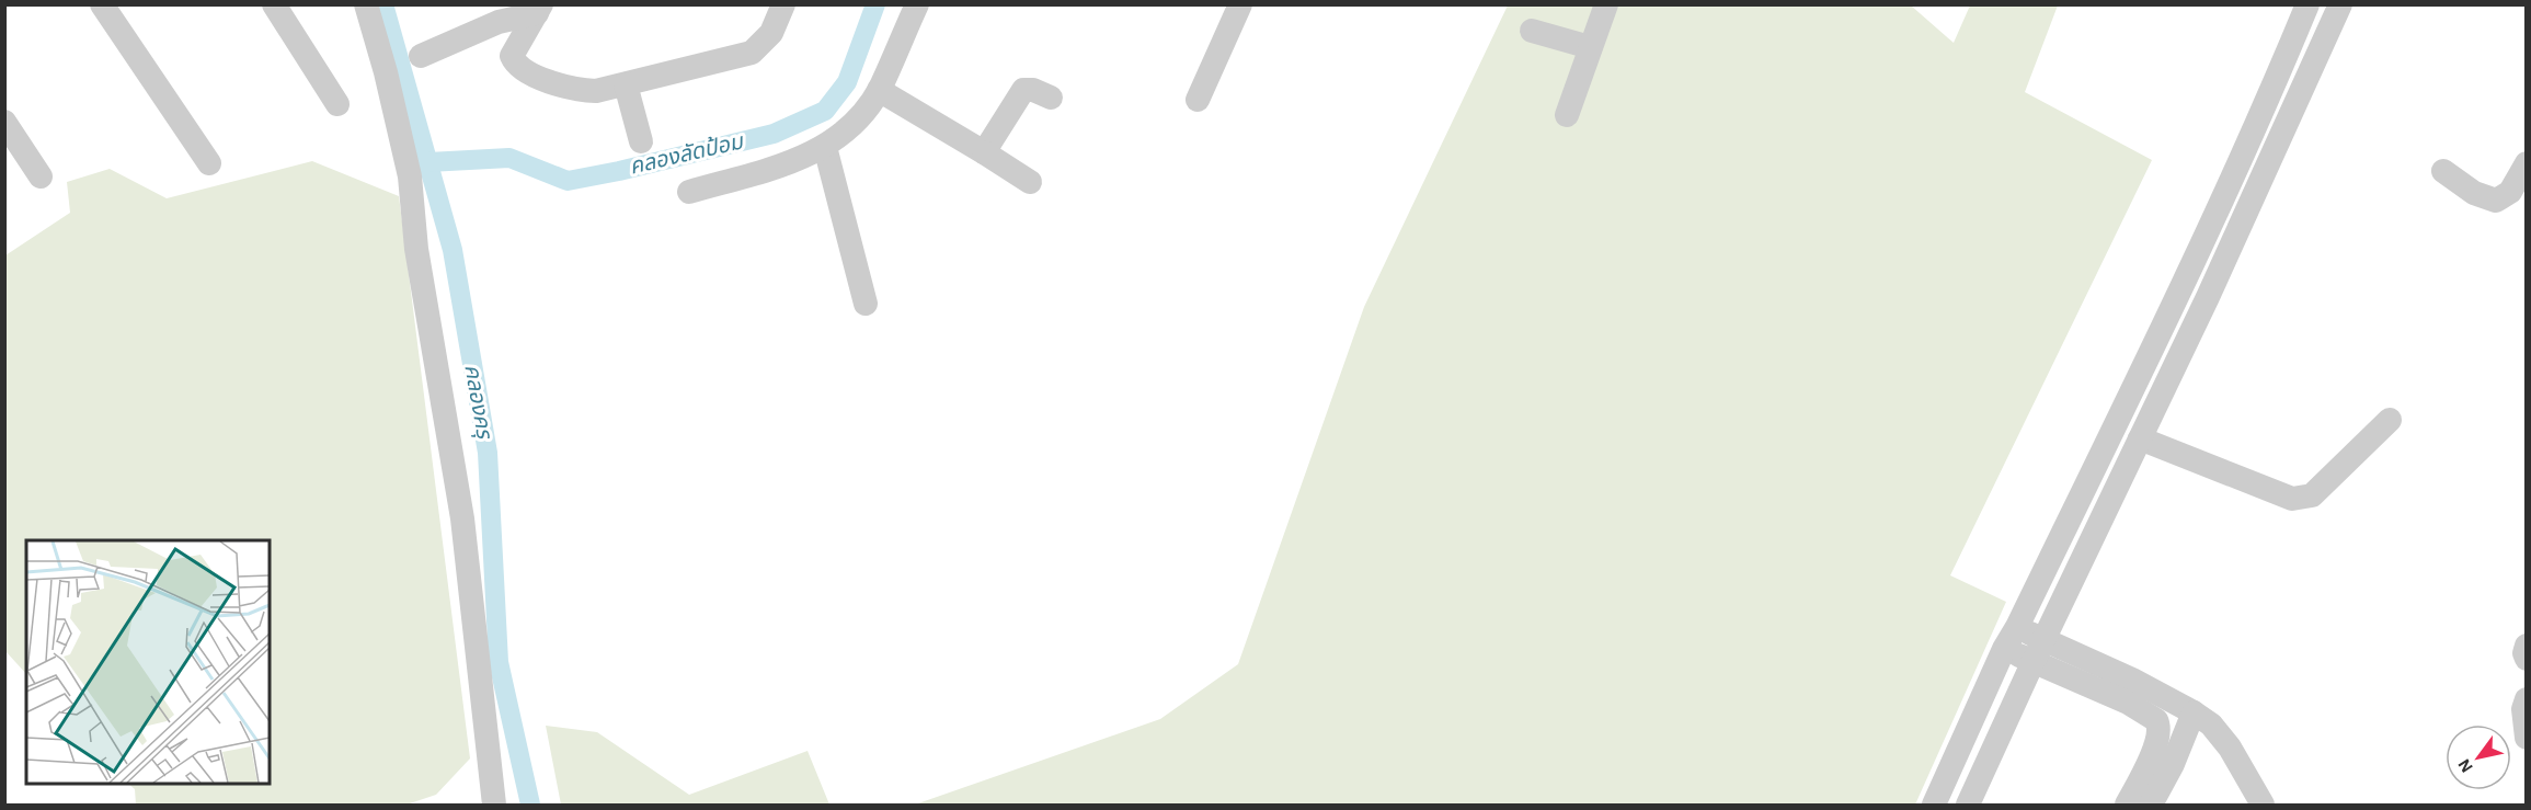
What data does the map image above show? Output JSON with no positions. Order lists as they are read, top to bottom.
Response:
{
  "water": ["คลองลัดป้อม", "คลองครุ"],
  "north": "bottom left"
}
